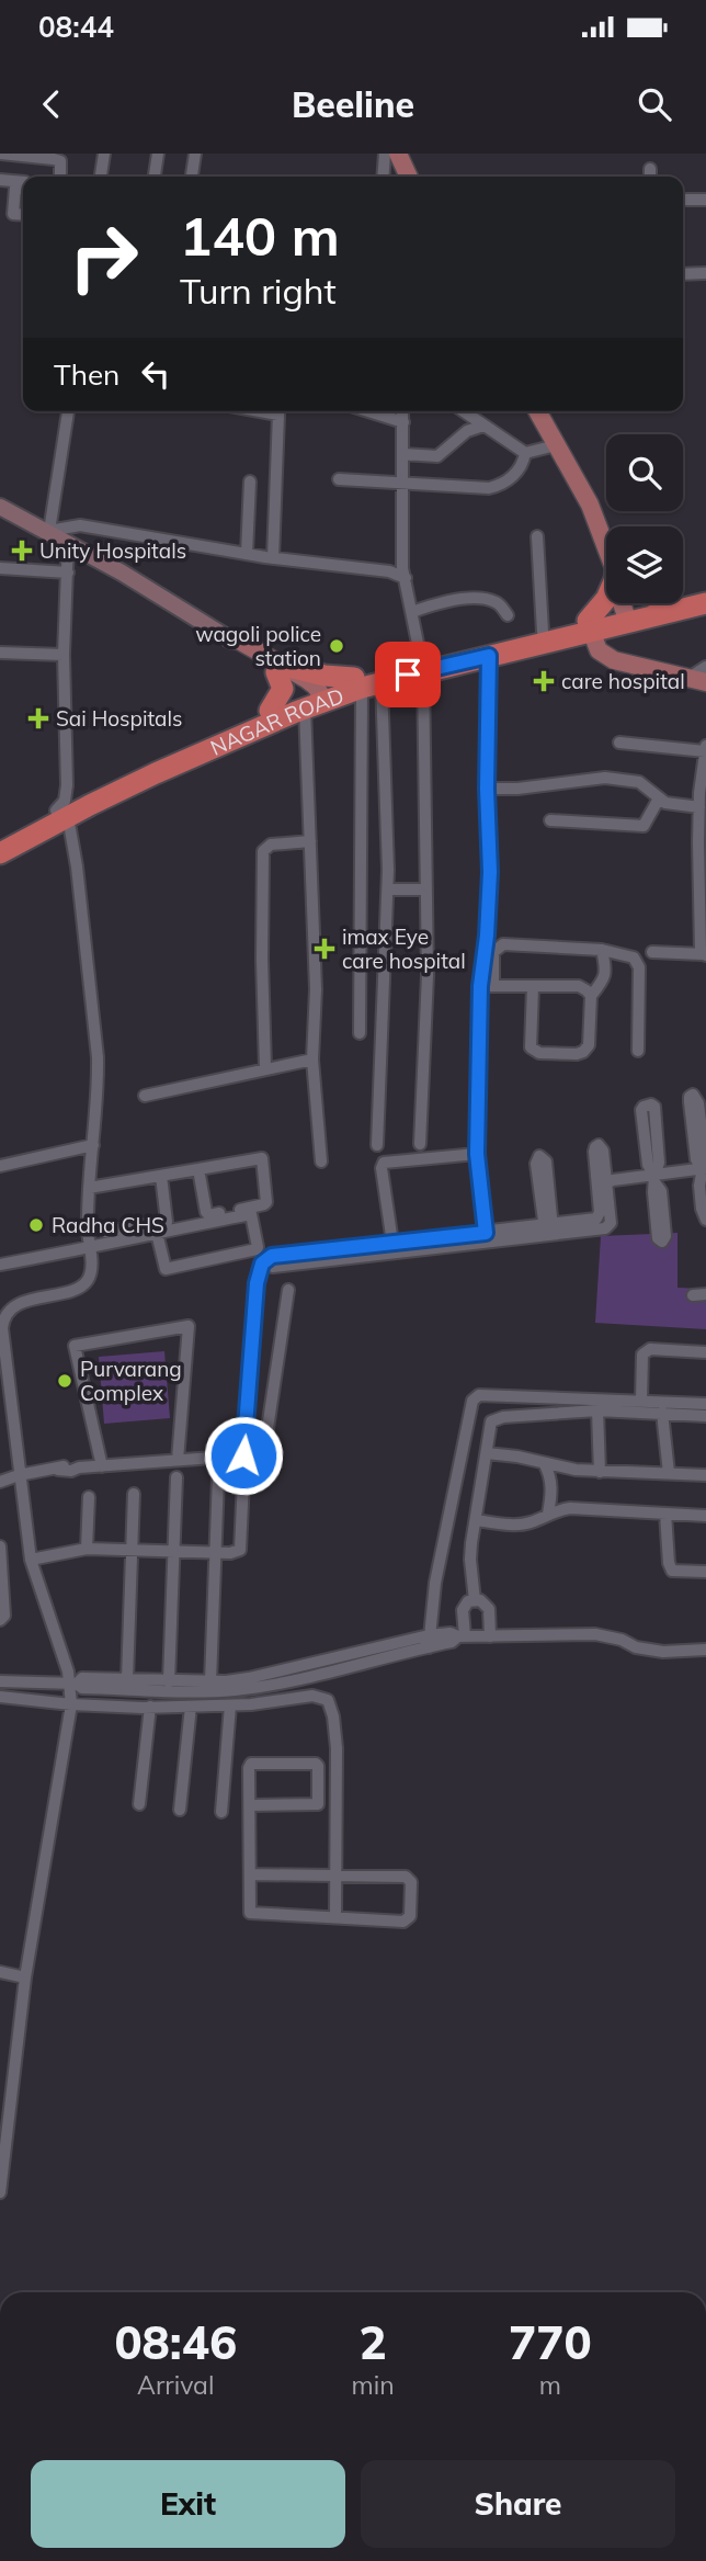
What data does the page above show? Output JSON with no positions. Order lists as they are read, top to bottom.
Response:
{
  "streets": {
    "highway": ["NAGAR ROAD"]
  },
  "places": {
    "health": [
      "Unity Hospitals",
      "care hospital",
      "Sai Hospitals",
      "imax Eye care hospital"
    ],
    "other": ["wagoli police station", "Radha CHS", "Purvarang Complex"]
  },
  "page": {
    "status": "08:44",
    "header": "Beeline",
    "turn": ["140 m", "Turn right"],
    "then": "Then",
    "eta": [
      "08:46",
      "Arrival",
      "2",
      "min",
      "770",
      "m"
    ],
    "buttons": ["Exit", "Share"]
  }
}
